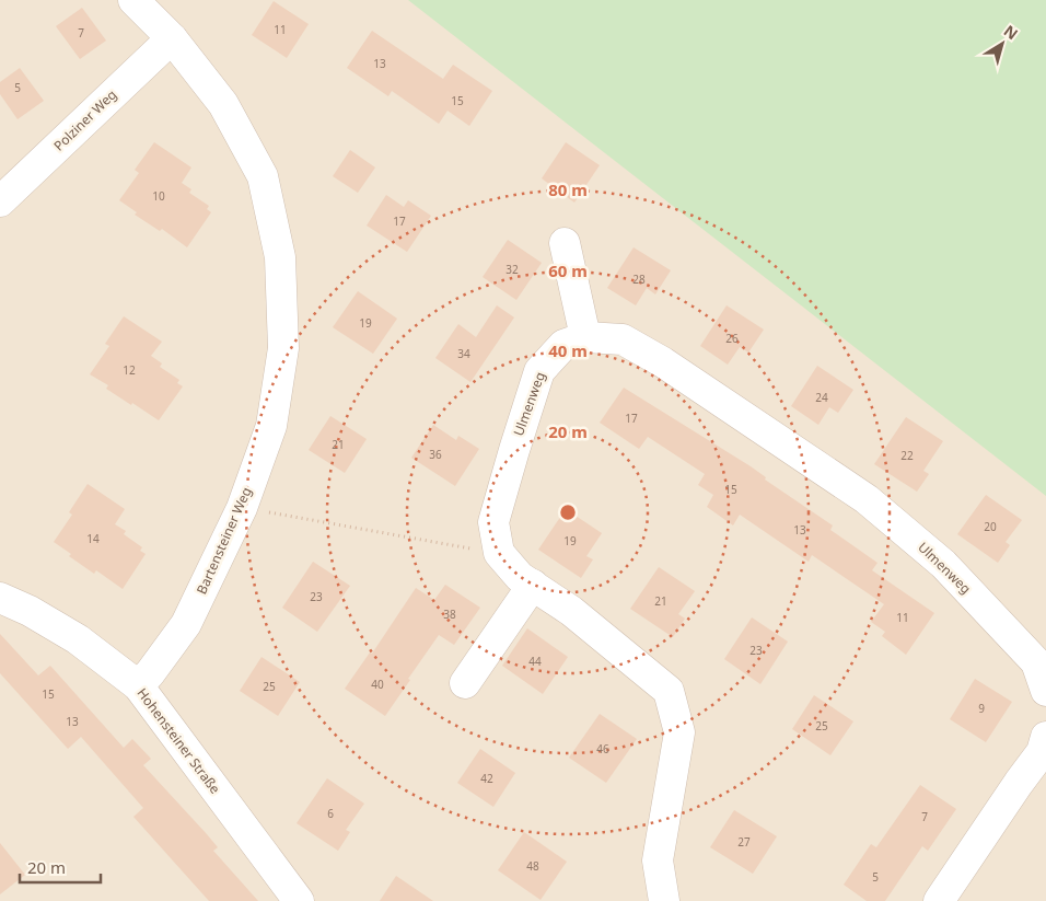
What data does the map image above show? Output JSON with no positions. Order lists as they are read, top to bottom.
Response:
{
  "streets": {
    "street": [
      "Polziner Weg",
      "Ulmenweg",
      "Bartensteiner Weg",
      "Hohensteiner Straße"
    ]
  },
  "crossings": [
    ["Polziner Weg", "Bartensteiner Weg"],
    ["Bartensteiner Weg", "Hohensteiner Straße"]
  ],
  "house_numbers": [
    "11",
    "7",
    "13",
    "5",
    "15",
    "10",
    "17",
    "32",
    "28",
    "19",
    "26",
    "34",
    "12",
    "24",
    "17",
    "21",
    "36",
    "22",
    "15",
    "20",
    "13",
    "14",
    "19",
    "23",
    "21",
    "38",
    "11",
    "23",
    "44",
    "40",
    "25",
    "15",
    "9",
    "13",
    "25",
    "46",
    "42",
    "6",
    "7",
    "27",
    "48",
    "5"
  ],
  "scale_bar": "20 m",
  "north": "top right",
  "rings": [
    "80 m",
    "60 m",
    "40 m",
    "20 m"
  ]
}
